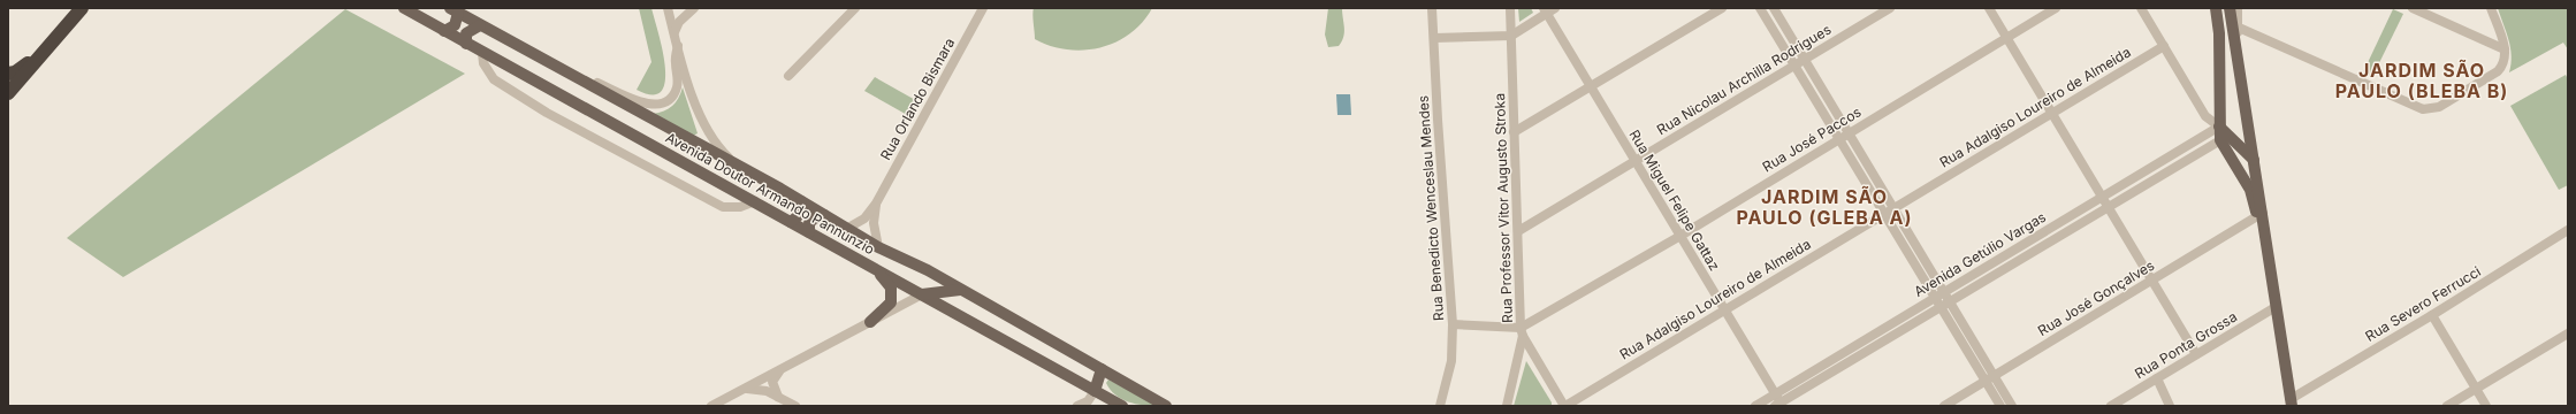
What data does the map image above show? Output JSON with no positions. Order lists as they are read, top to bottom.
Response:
{
  "streets": {
    "main road": ["Avenida Doutor Armando Pannunzio"],
    "street": [
      "Rua Nicolau Archilla Rodrigues",
      "Rua Orlando Bismara",
      "Rua Adalgiso Loureiro de Almeida",
      "Rua José Paccos",
      "Rua Miguel Felipe Gattaz",
      "Rua Benedicto Wenceslau Mendes",
      "Rua Professor Vitor Augusto Stroka",
      "Avenida Getúlio Vargas",
      "Rua José Gonçalves",
      "Rua Severo Ferrucci",
      "Rua Ponta Grossa"
    ]
  },
  "crossings": [
    ["Rua Nicolau Archilla Rodrigues", "Rua Miguel Felipe Gattaz"],
    ["Rua Nicolau Archilla Rodrigues", "Rua Professor Vitor Augusto Stroka"],
    ["Rua Orlando Bismara", "Avenida Doutor Armando Pannunzio"],
    ["Rua Adalgiso Loureiro de Almeida", "Rua Miguel Felipe Gattaz"],
    ["Rua José Paccos", "Rua Miguel Felipe Gattaz"],
    ["Rua José Paccos", "Rua Professor Vitor Augusto Stroka"],
    ["Rua Miguel Felipe Gattaz", "Avenida Getúlio Vargas"]
  ],
  "districts": ["JARDIM SÃO PAULO (BLEBA B)", "JARDIM SÃO PAULO (GLEBA A)"]
}
